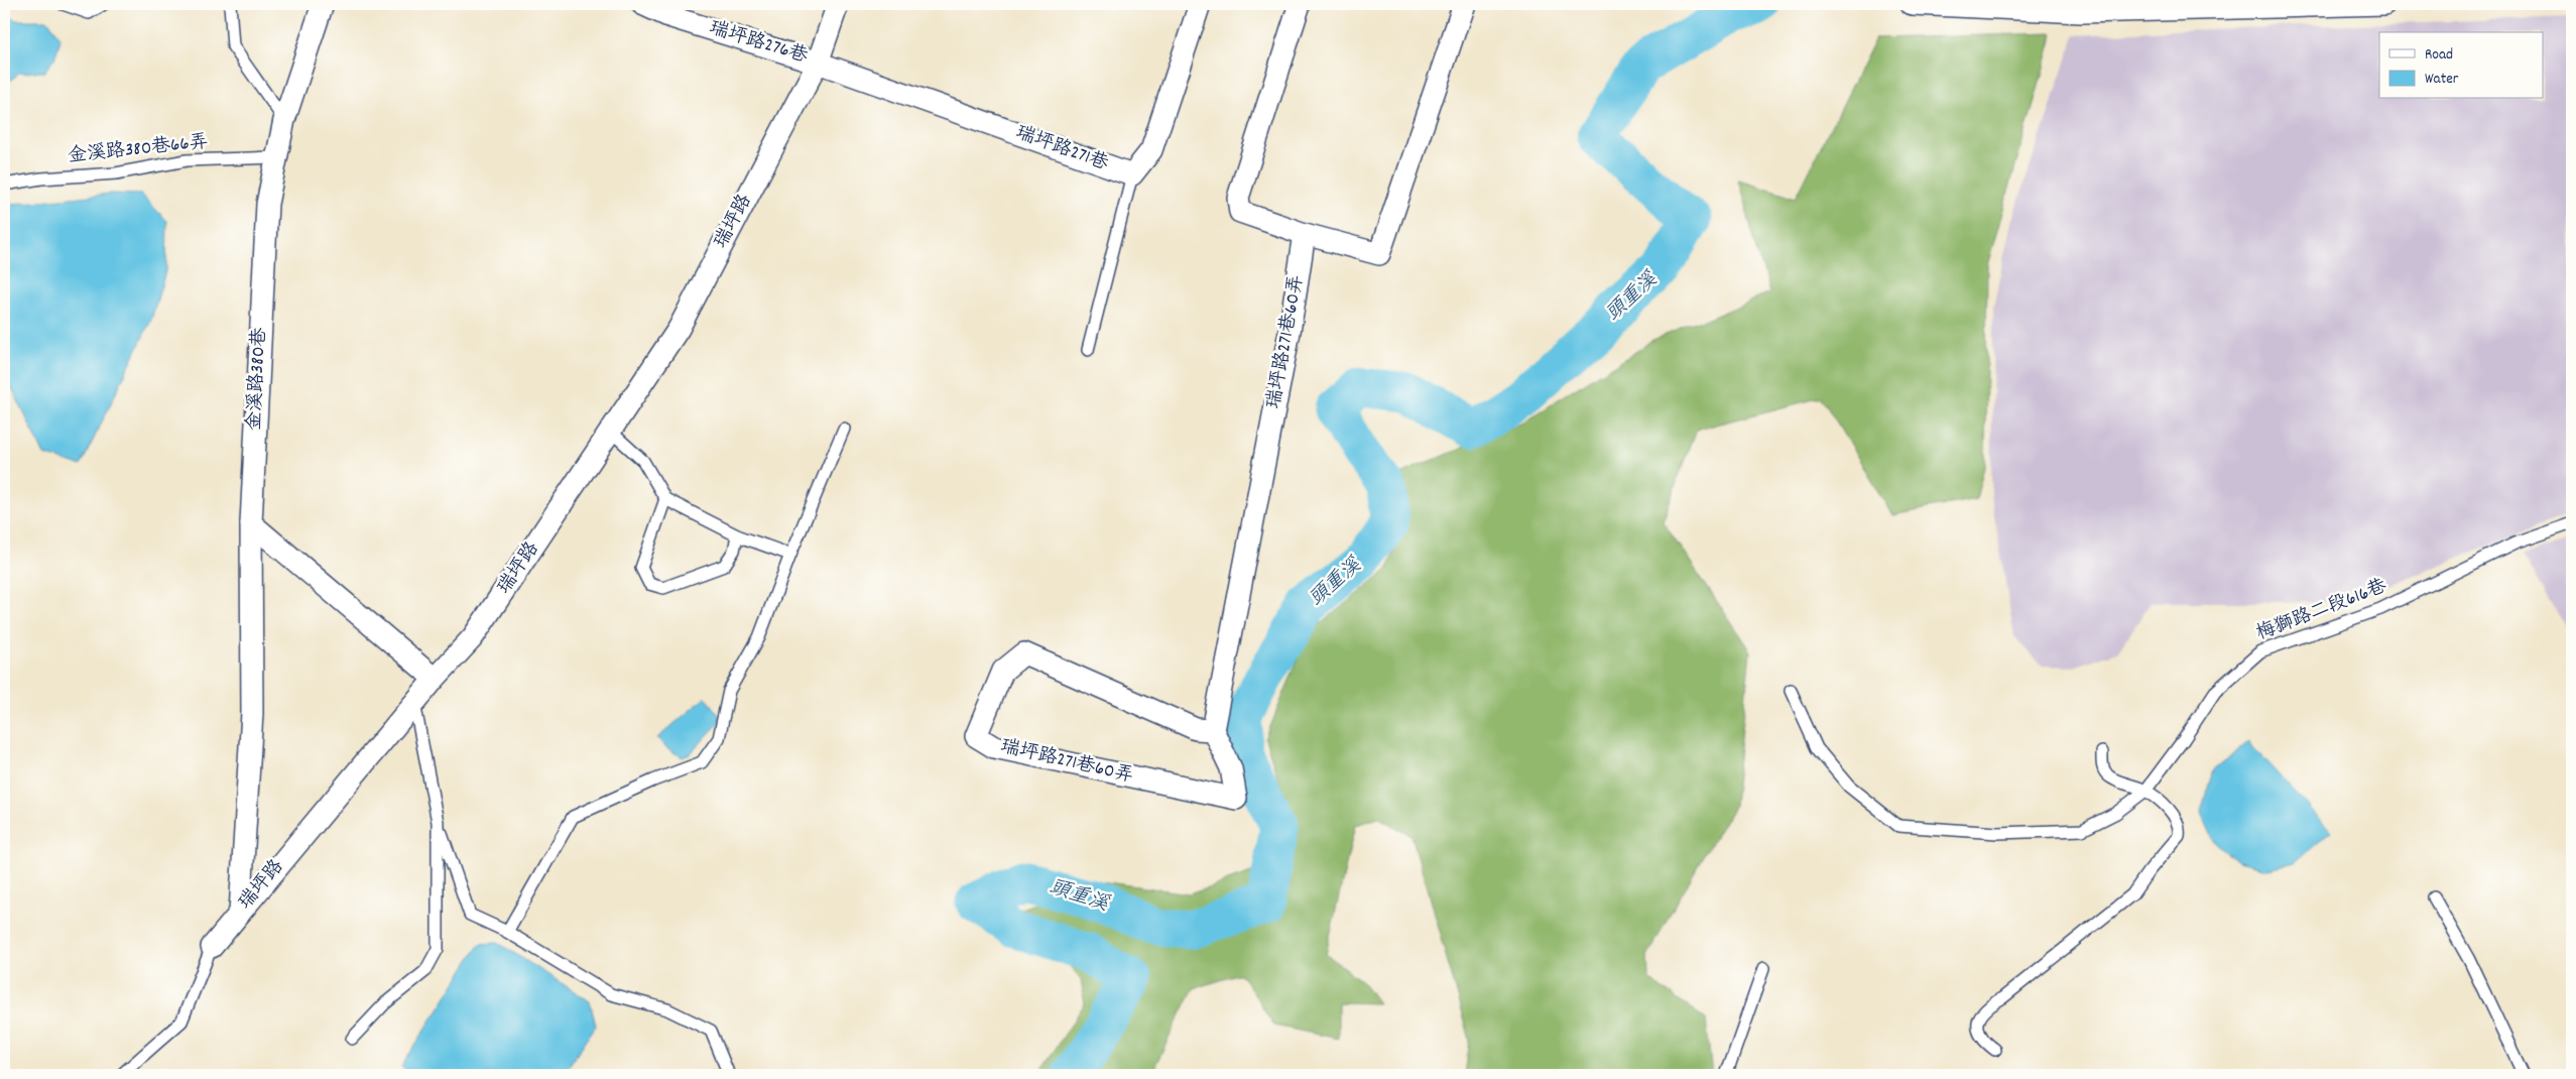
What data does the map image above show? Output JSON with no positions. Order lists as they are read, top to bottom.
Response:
{
  "streets": {
    "street": [
      "瑞坪路276巷",
      "瑞坪路271巷",
      "瑞坪路",
      "瑞坪路271巷60弄",
      "金溪路380巷"
    ],
    "lane": ["金溪路380巷66弄", "梅獅路二段616巷"]
  },
  "crossings": [
    ["瑞坪路276巷", "瑞坪路271巷"],
    ["瑞坪路276巷", "瑞坪路"],
    ["瑞坪路271巷", "瑞坪路"],
    ["金溪路380巷66弄", "金溪路380巷"],
    ["瑞坪路", "金溪路380巷"]
  ],
  "water": ["頭重溪"],
  "legend": ["Road", "Water"]
}
